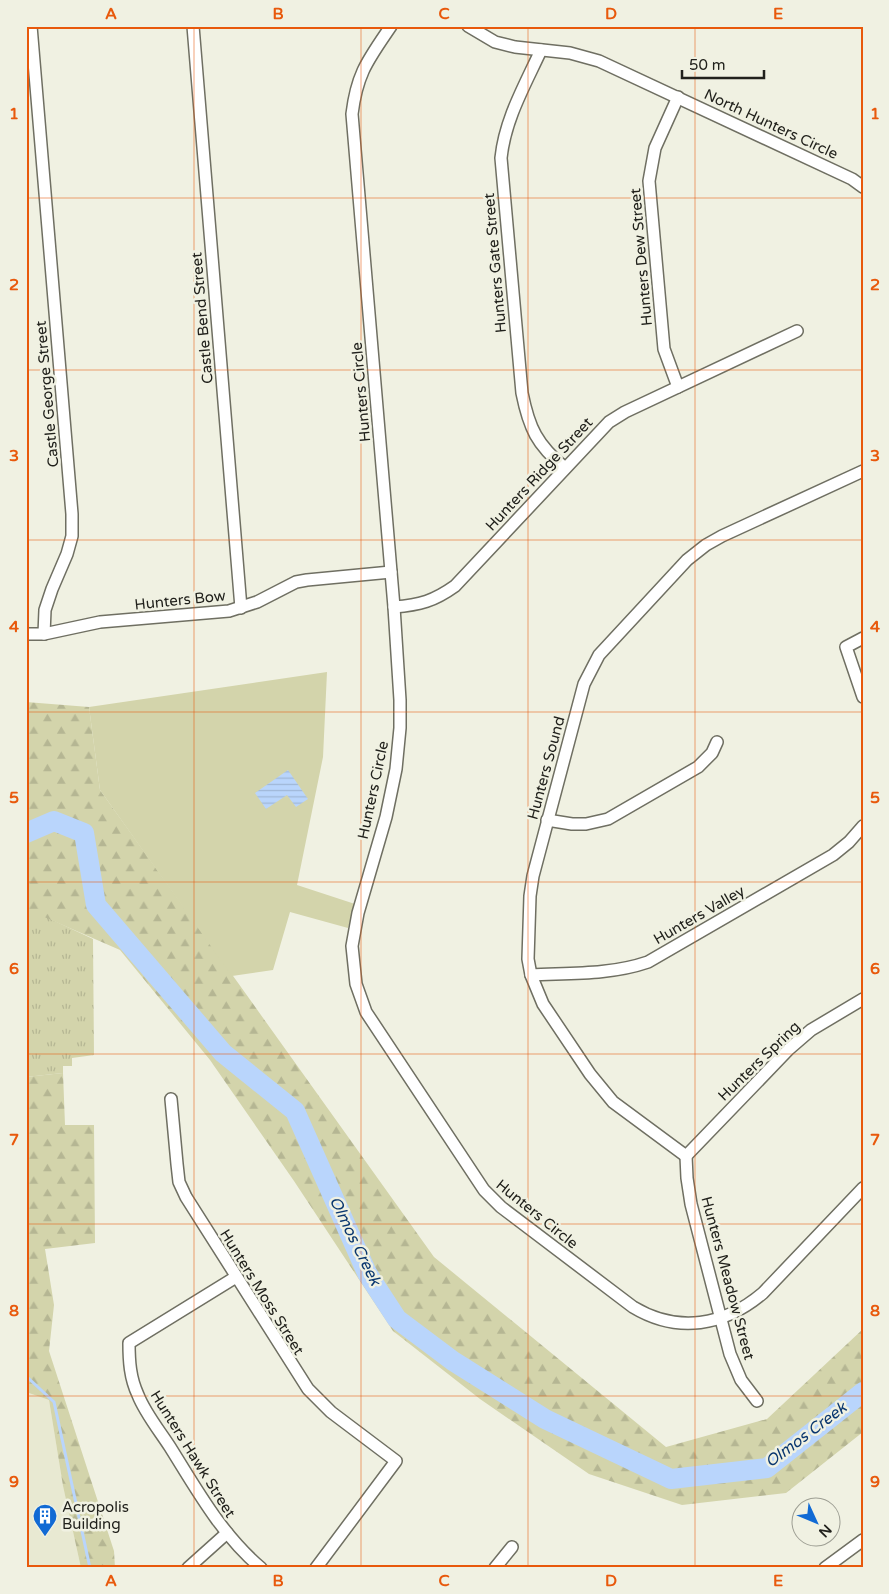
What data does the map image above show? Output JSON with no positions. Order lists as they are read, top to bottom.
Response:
{
  "streets": {
    "street": [
      "North Hunters Circle",
      "Hunters Dew Street",
      "Hunters Gate Street",
      "Castle Bend Street",
      "Hunters Circle",
      "Castle George Street",
      "Hunters Ridge Street",
      "Hunters Bow",
      "Hunters Sound",
      "Hunters Valley",
      "Hunters Spring",
      "Hunters Meadow Street",
      "Hunters Moss Street",
      "Hunters Hawk Street"
    ]
  },
  "crossings": [
    ["North Hunters Circle", "Hunters Dew Street"],
    ["North Hunters Circle", "Hunters Gate Street"],
    ["Hunters Dew Street", "Hunters Ridge Street"],
    ["Hunters Gate Street", "Hunters Ridge Street"],
    ["Castle Bend Street", "Hunters Bow"],
    ["Hunters Circle", "Hunters Ridge Street"],
    ["Hunters Circle", "Hunters Bow"],
    ["Hunters Circle", "Hunters Meadow Street"],
    ["Castle George Street", "Hunters Bow"],
    ["Hunters Sound", "Hunters Valley"],
    ["Hunters Sound", "Hunters Spring"],
    ["Hunters Sound", "Hunters Meadow Street"],
    ["Hunters Spring", "Hunters Meadow Street"],
    ["Hunters Moss Street", "Hunters Hawk Street"]
  ],
  "water": ["Olmos Creek"],
  "places": {
    "building": ["Acropolis Building"]
  },
  "scale_bar": "50 m",
  "north": "bottom right",
  "grid": {
    "columns": [
      "A",
      "B",
      "C",
      "D",
      "E"
    ],
    "rows": [
      "1",
      "2",
      "3",
      "4",
      "5",
      "6",
      "7",
      "8",
      "9"
    ]
  }
}
